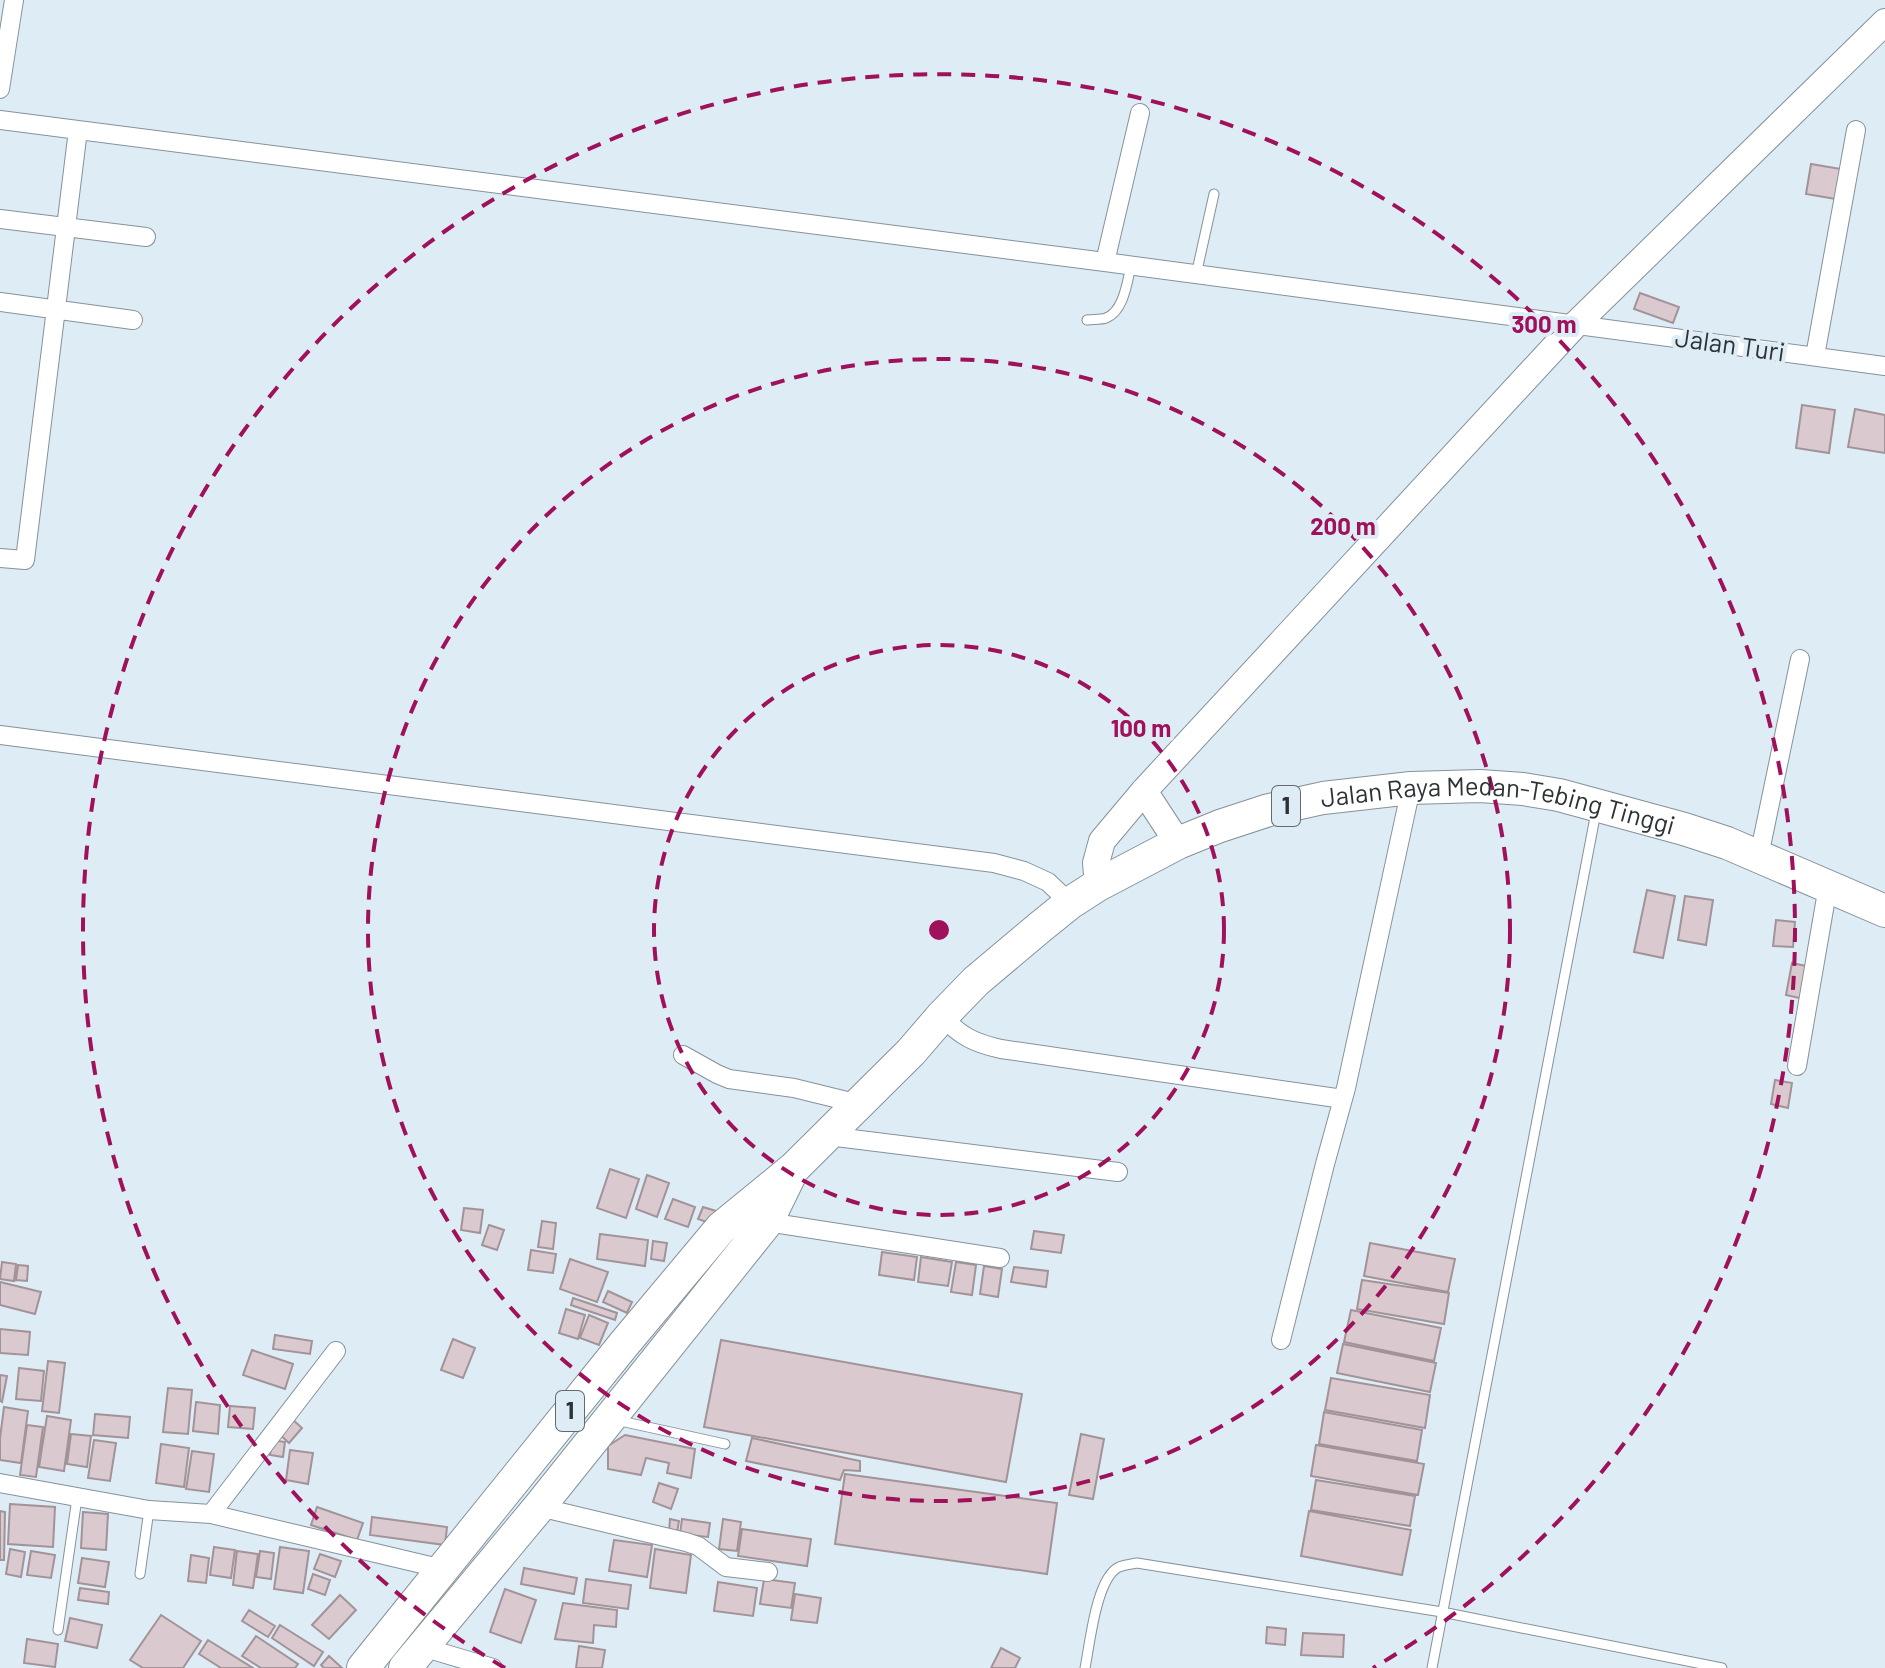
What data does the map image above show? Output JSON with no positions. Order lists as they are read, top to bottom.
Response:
{
  "streets": {
    "highway": ["1", "Jalan Raya Medan-Tebing Tinggi"],
    "street": ["Jalan Turi"]
  },
  "rings": ["300 m", "200 m", "100 m"]
}
